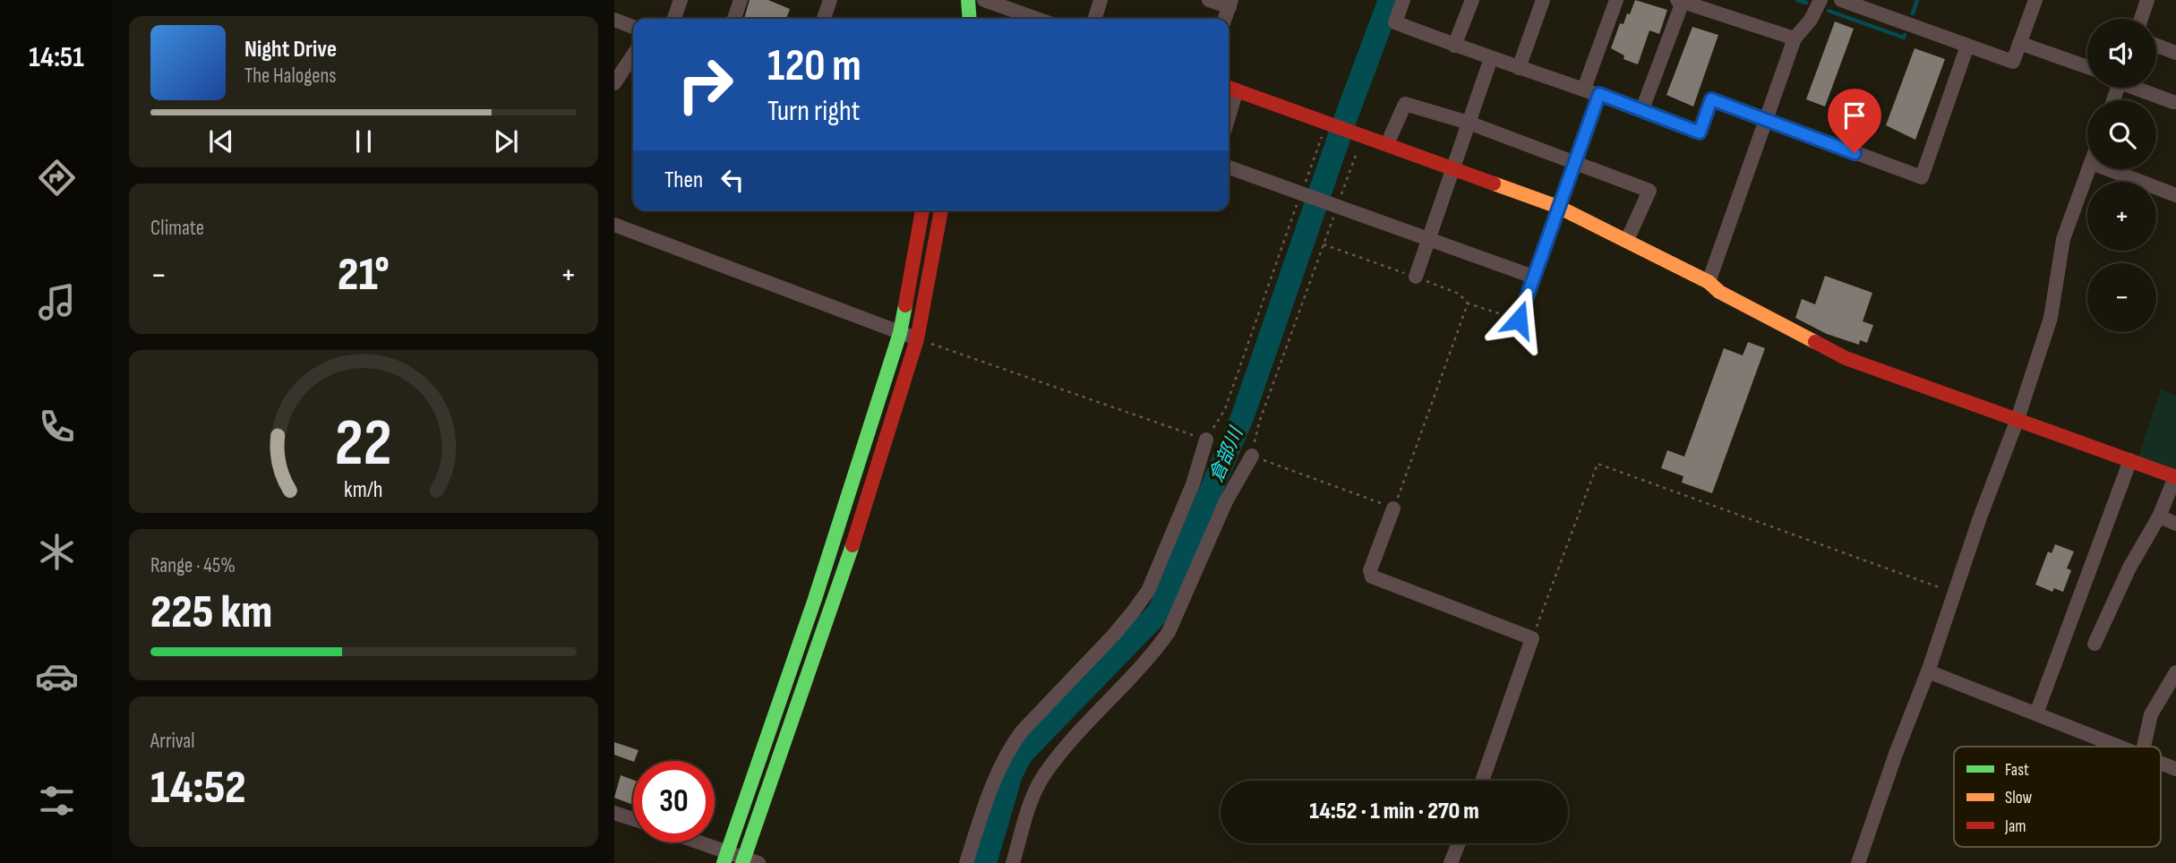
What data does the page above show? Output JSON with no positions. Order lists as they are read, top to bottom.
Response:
{
  "water": ["倉部川"],
  "legend": ["Fast", "Slow", "Jam"],
  "page": {
    "tabs": "14:51",
    "map_buttons": ["+", "−"],
    "turn": ["120 m", "Turn right"],
    "song": ["Night Drive", "The Halogens"],
    "then": "Then",
    "tile": [
      "Climate",
      ["Range · 45%", "225 km"],
      ["Arrival", "14:52"]
    ],
    "heat": ["−", "21°", "+"],
    "limit": "30",
    "trip": "14:52 · 1 min · 270 m",
    "gauge": ["22", "km/h"]
  }
}
